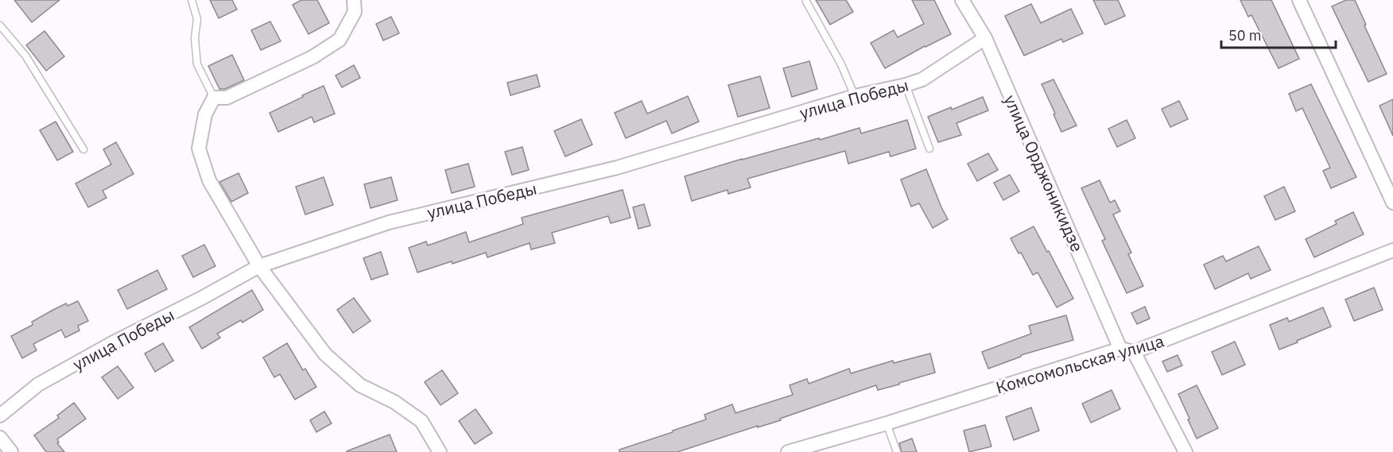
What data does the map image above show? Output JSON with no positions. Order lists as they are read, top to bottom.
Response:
{
  "streets": {
    "street": ["улица Победы", "улица Орджоникидзе", "Комсомольская улица"]
  },
  "crossings": [
    ["улица Победы", "улица Орджоникидзе"],
    ["улица Орджоникидзе", "Комсомольская улица"]
  ],
  "scale_bar": "50 m"
}
